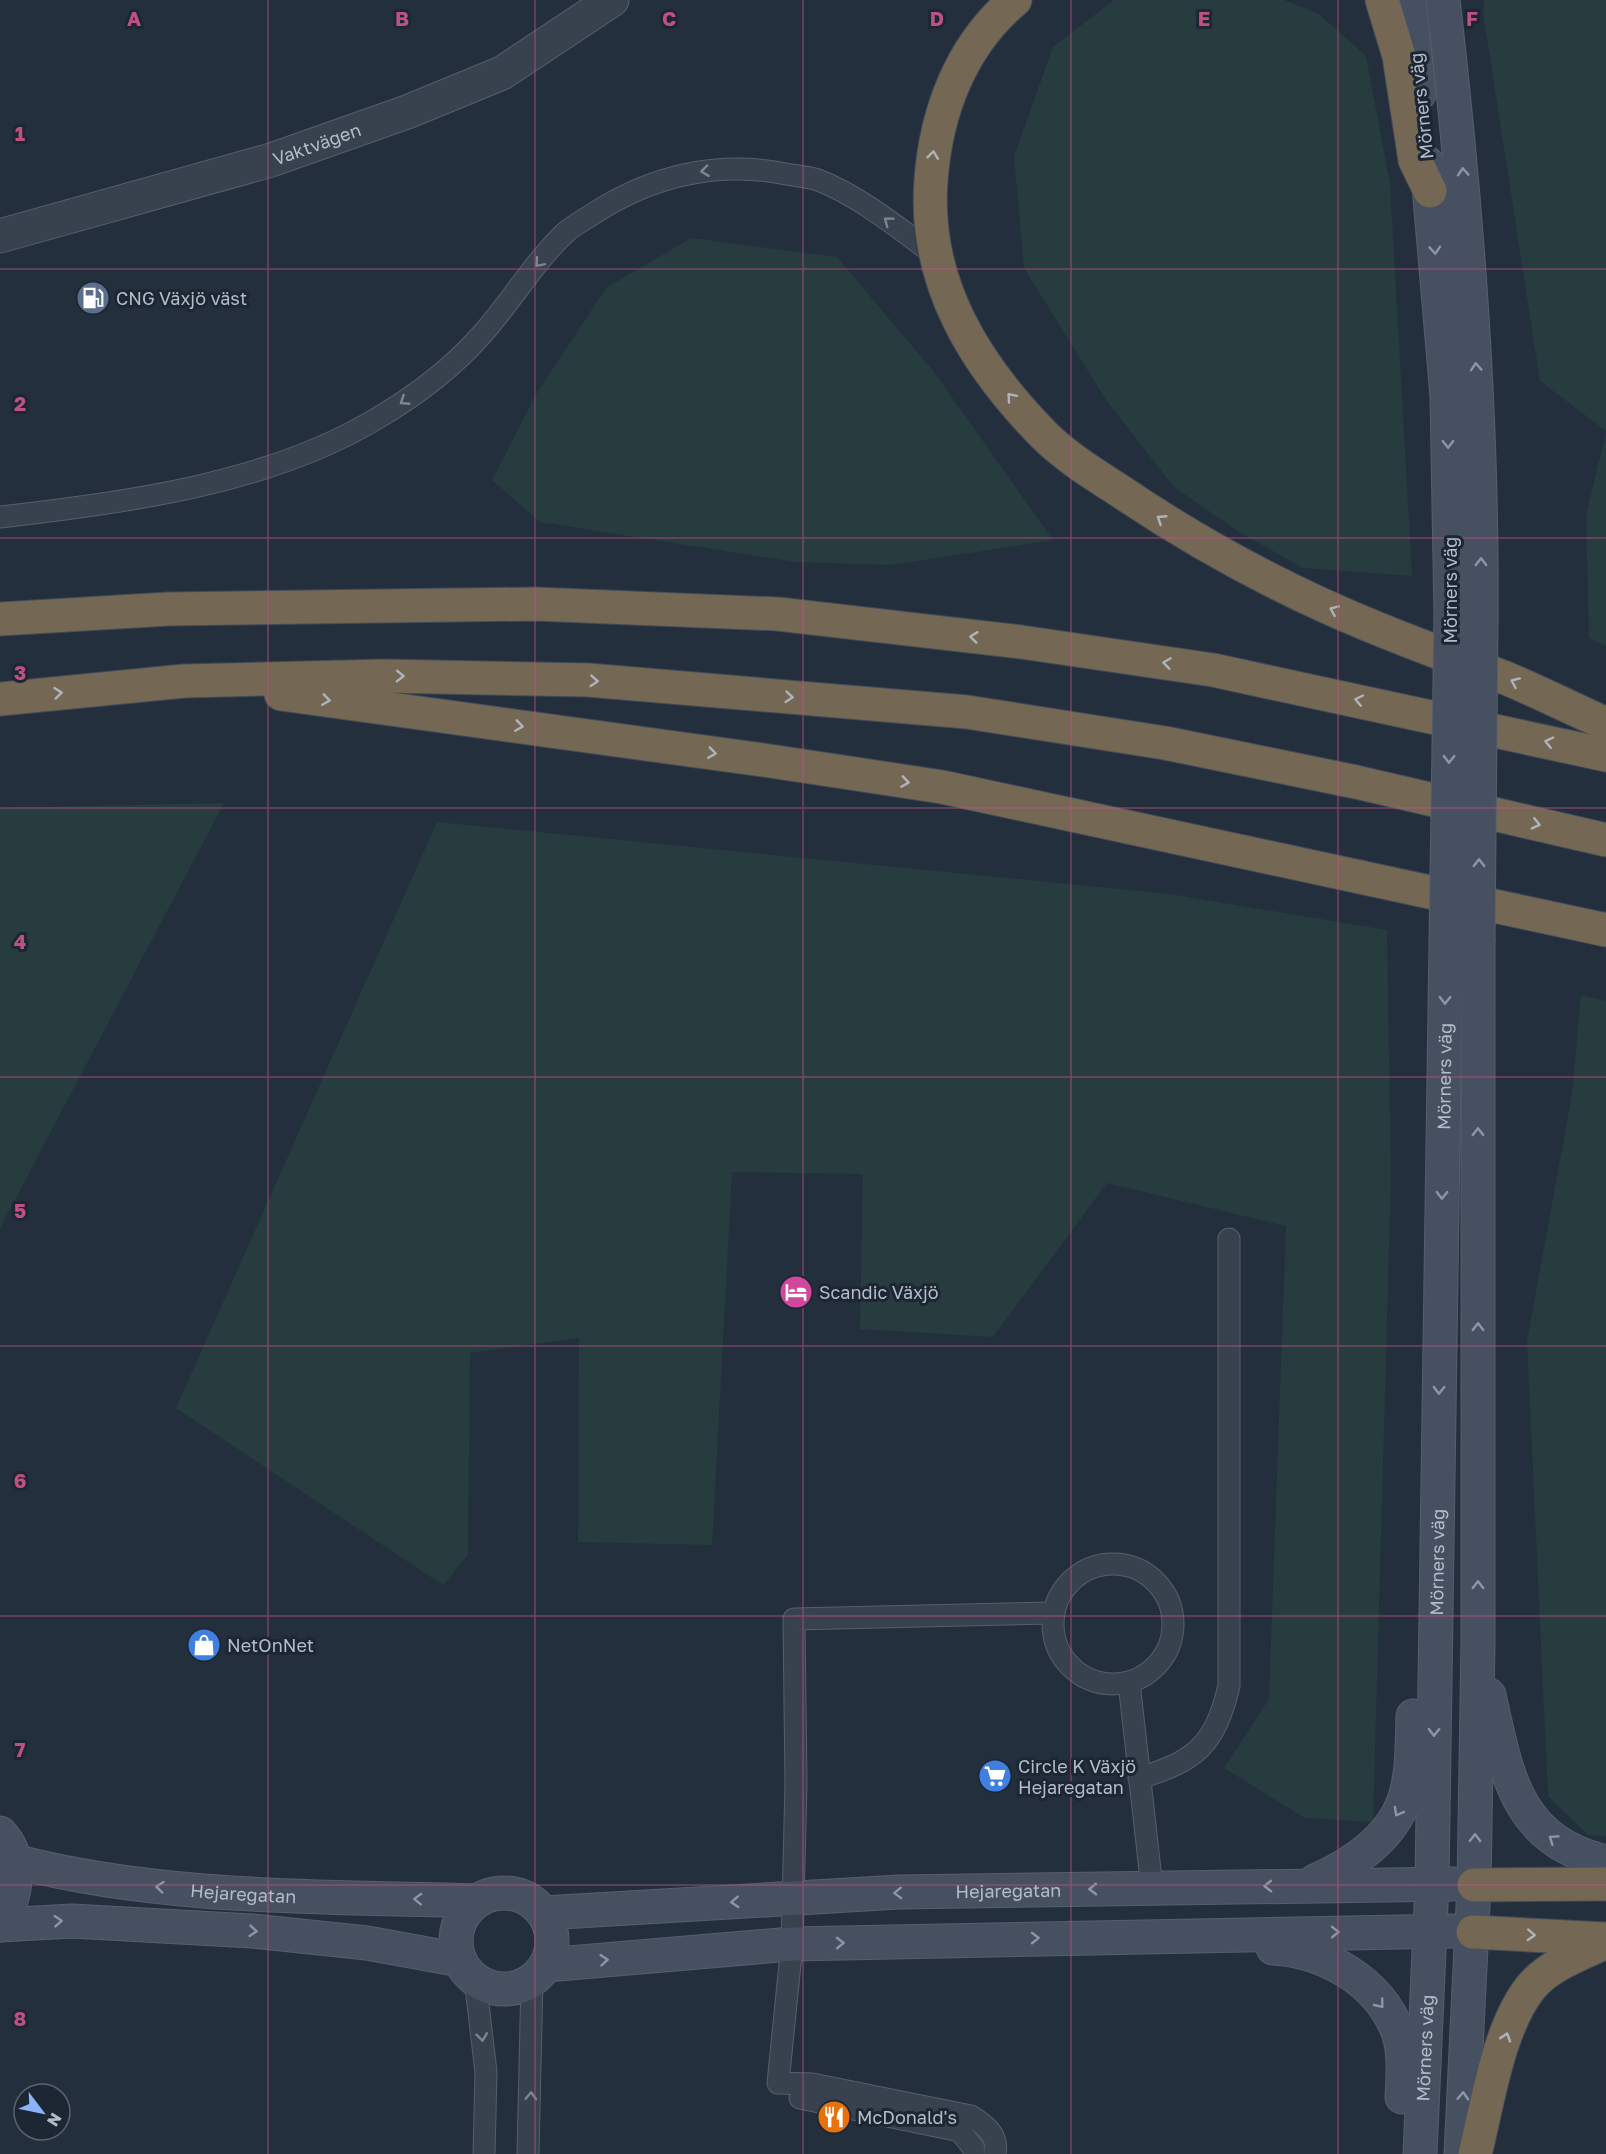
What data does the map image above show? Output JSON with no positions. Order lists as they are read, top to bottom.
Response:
{
  "streets": {
    "main road": ["Mörners väg", "Hejaregatan"],
    "street": ["Vaktvägen"]
  },
  "crossings": [
    ["Mörners väg", "Hejaregatan"]
  ],
  "places": {
    "fuel station": ["CNG Växjö väst"],
    "hotel": ["Scandic Växjö"],
    "shop": ["NetOnNet"],
    "supermarket": ["Circle K Växjö Hejaregatan"],
    "restaurant": ["McDonald's"]
  },
  "north": "bottom right",
  "grid": {
    "columns": [
      "A",
      "B",
      "C",
      "D",
      "E",
      "F"
    ],
    "rows": [
      "1",
      "2",
      "3",
      "4",
      "5",
      "6",
      "7",
      "8"
    ]
  }
}
